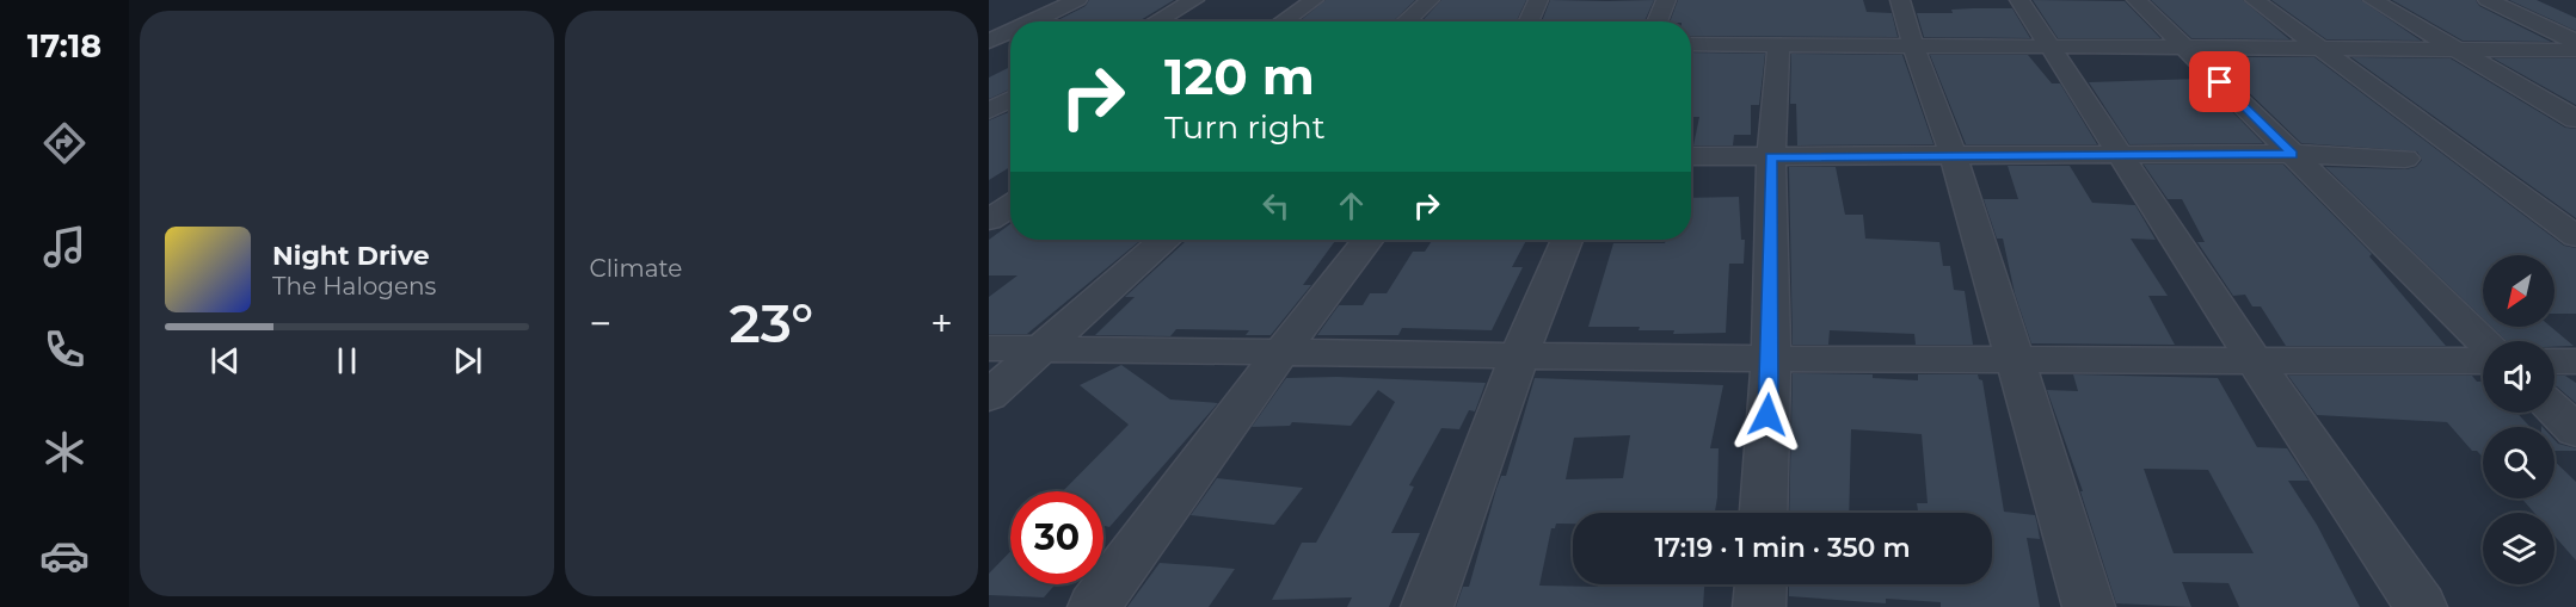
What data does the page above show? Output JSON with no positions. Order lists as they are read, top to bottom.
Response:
{
  "north": "bottom left",
  "page": {
    "tabs": "17:18",
    "tile": "Climate",
    "turn": ["120 m", "Turn right"],
    "song": ["Night Drive", "The Halogens"],
    "heat": ["−", "23°", "+"],
    "limit": "30",
    "trip": "17:19 · 1 min · 350 m"
  }
}
